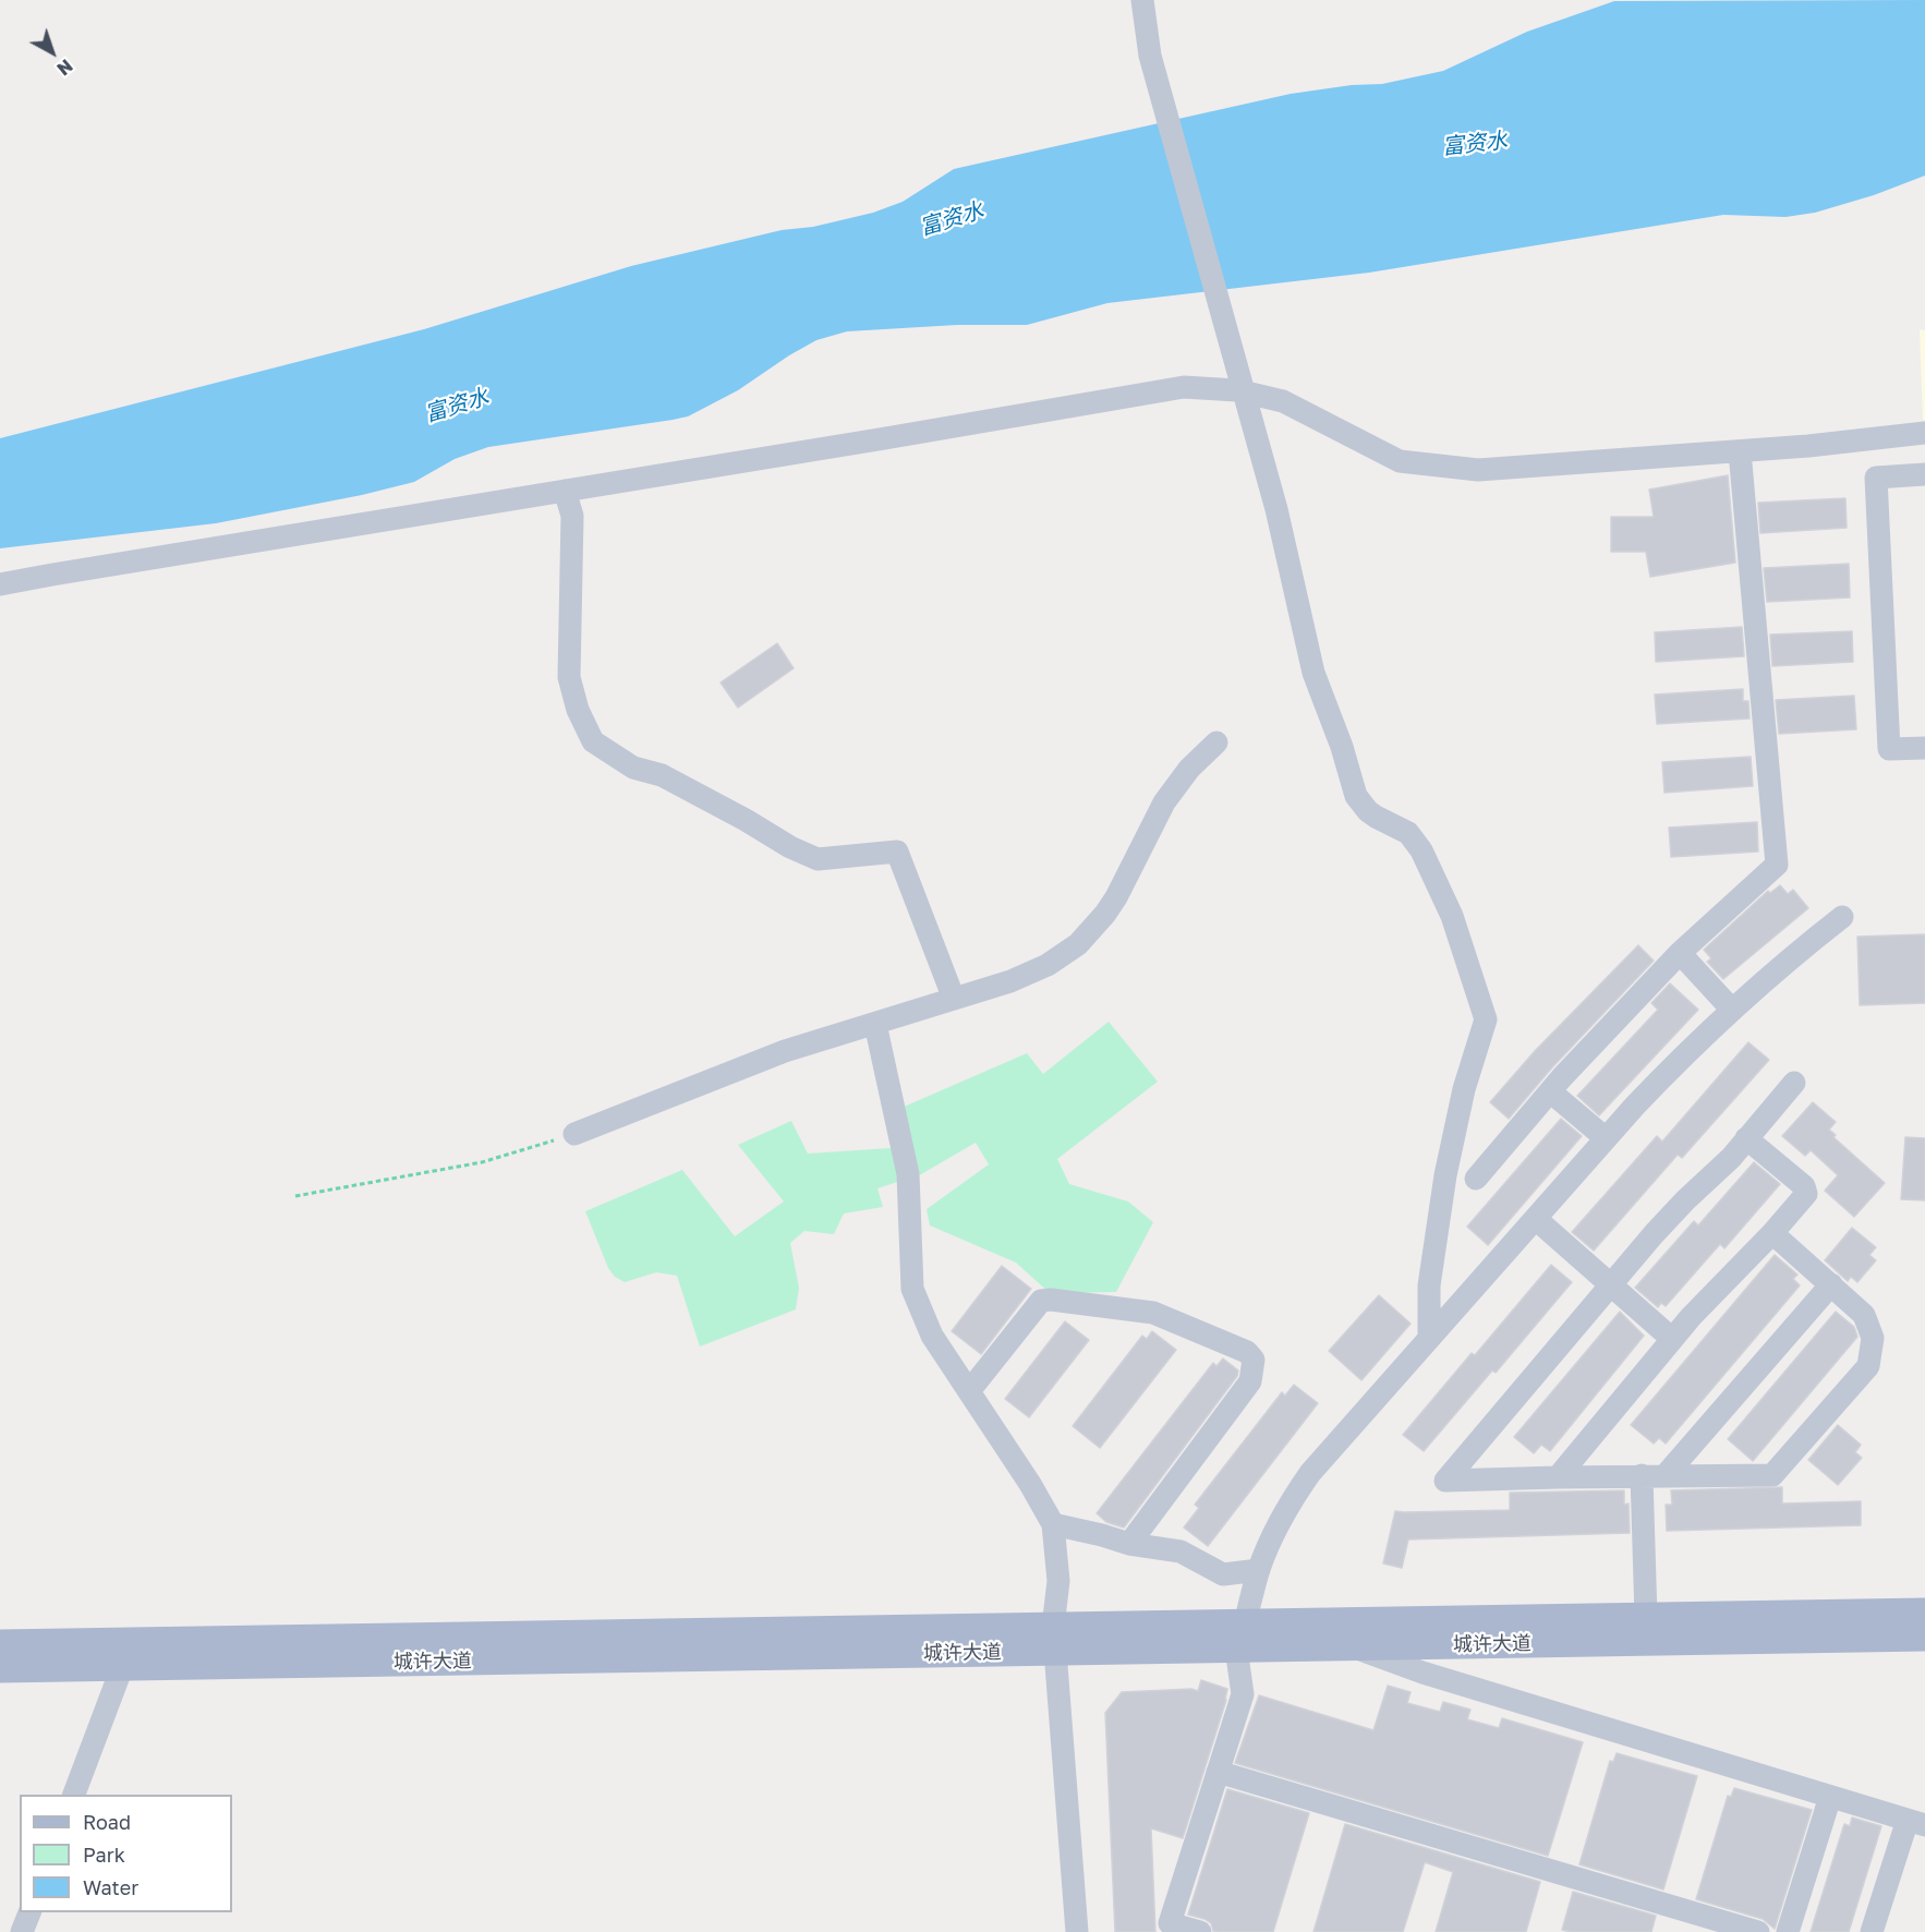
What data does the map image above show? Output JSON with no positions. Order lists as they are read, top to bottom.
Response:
{
  "streets": {
    "main road": ["城许大道"]
  },
  "water": ["富资水"],
  "legend": ["Road", "Park", "Water"],
  "north": "bottom right"
}
